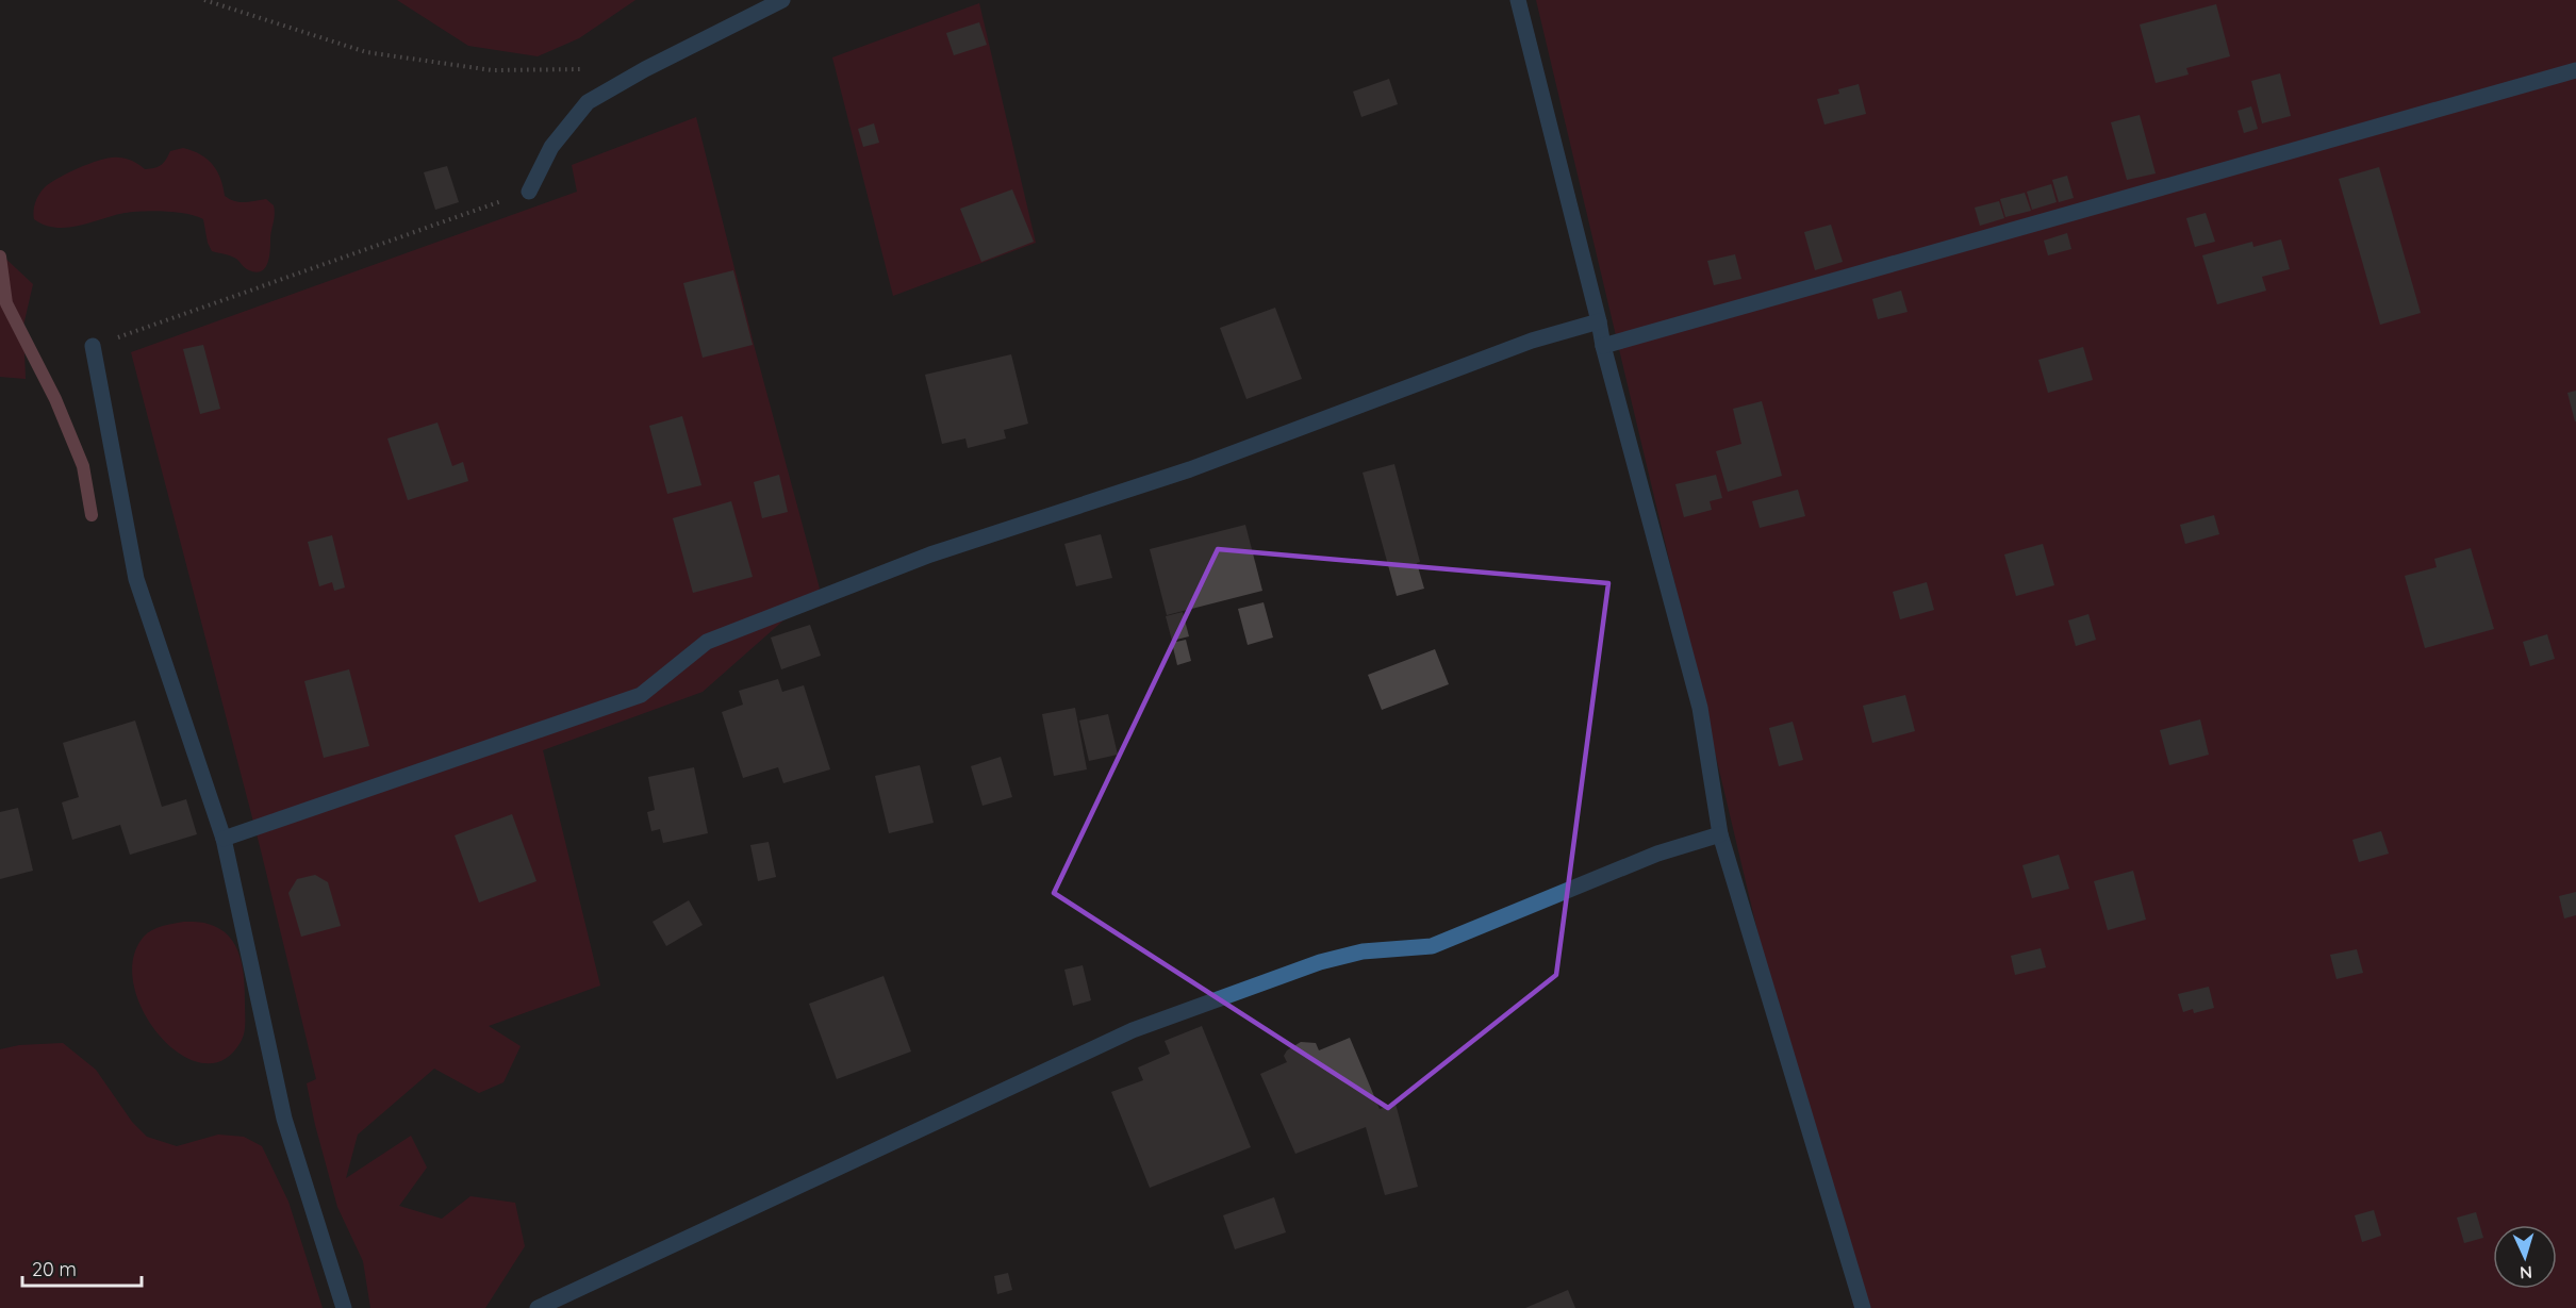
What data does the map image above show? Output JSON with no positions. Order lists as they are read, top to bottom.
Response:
{
  "scale_bar": "20 m",
  "north": "bottom"
}
